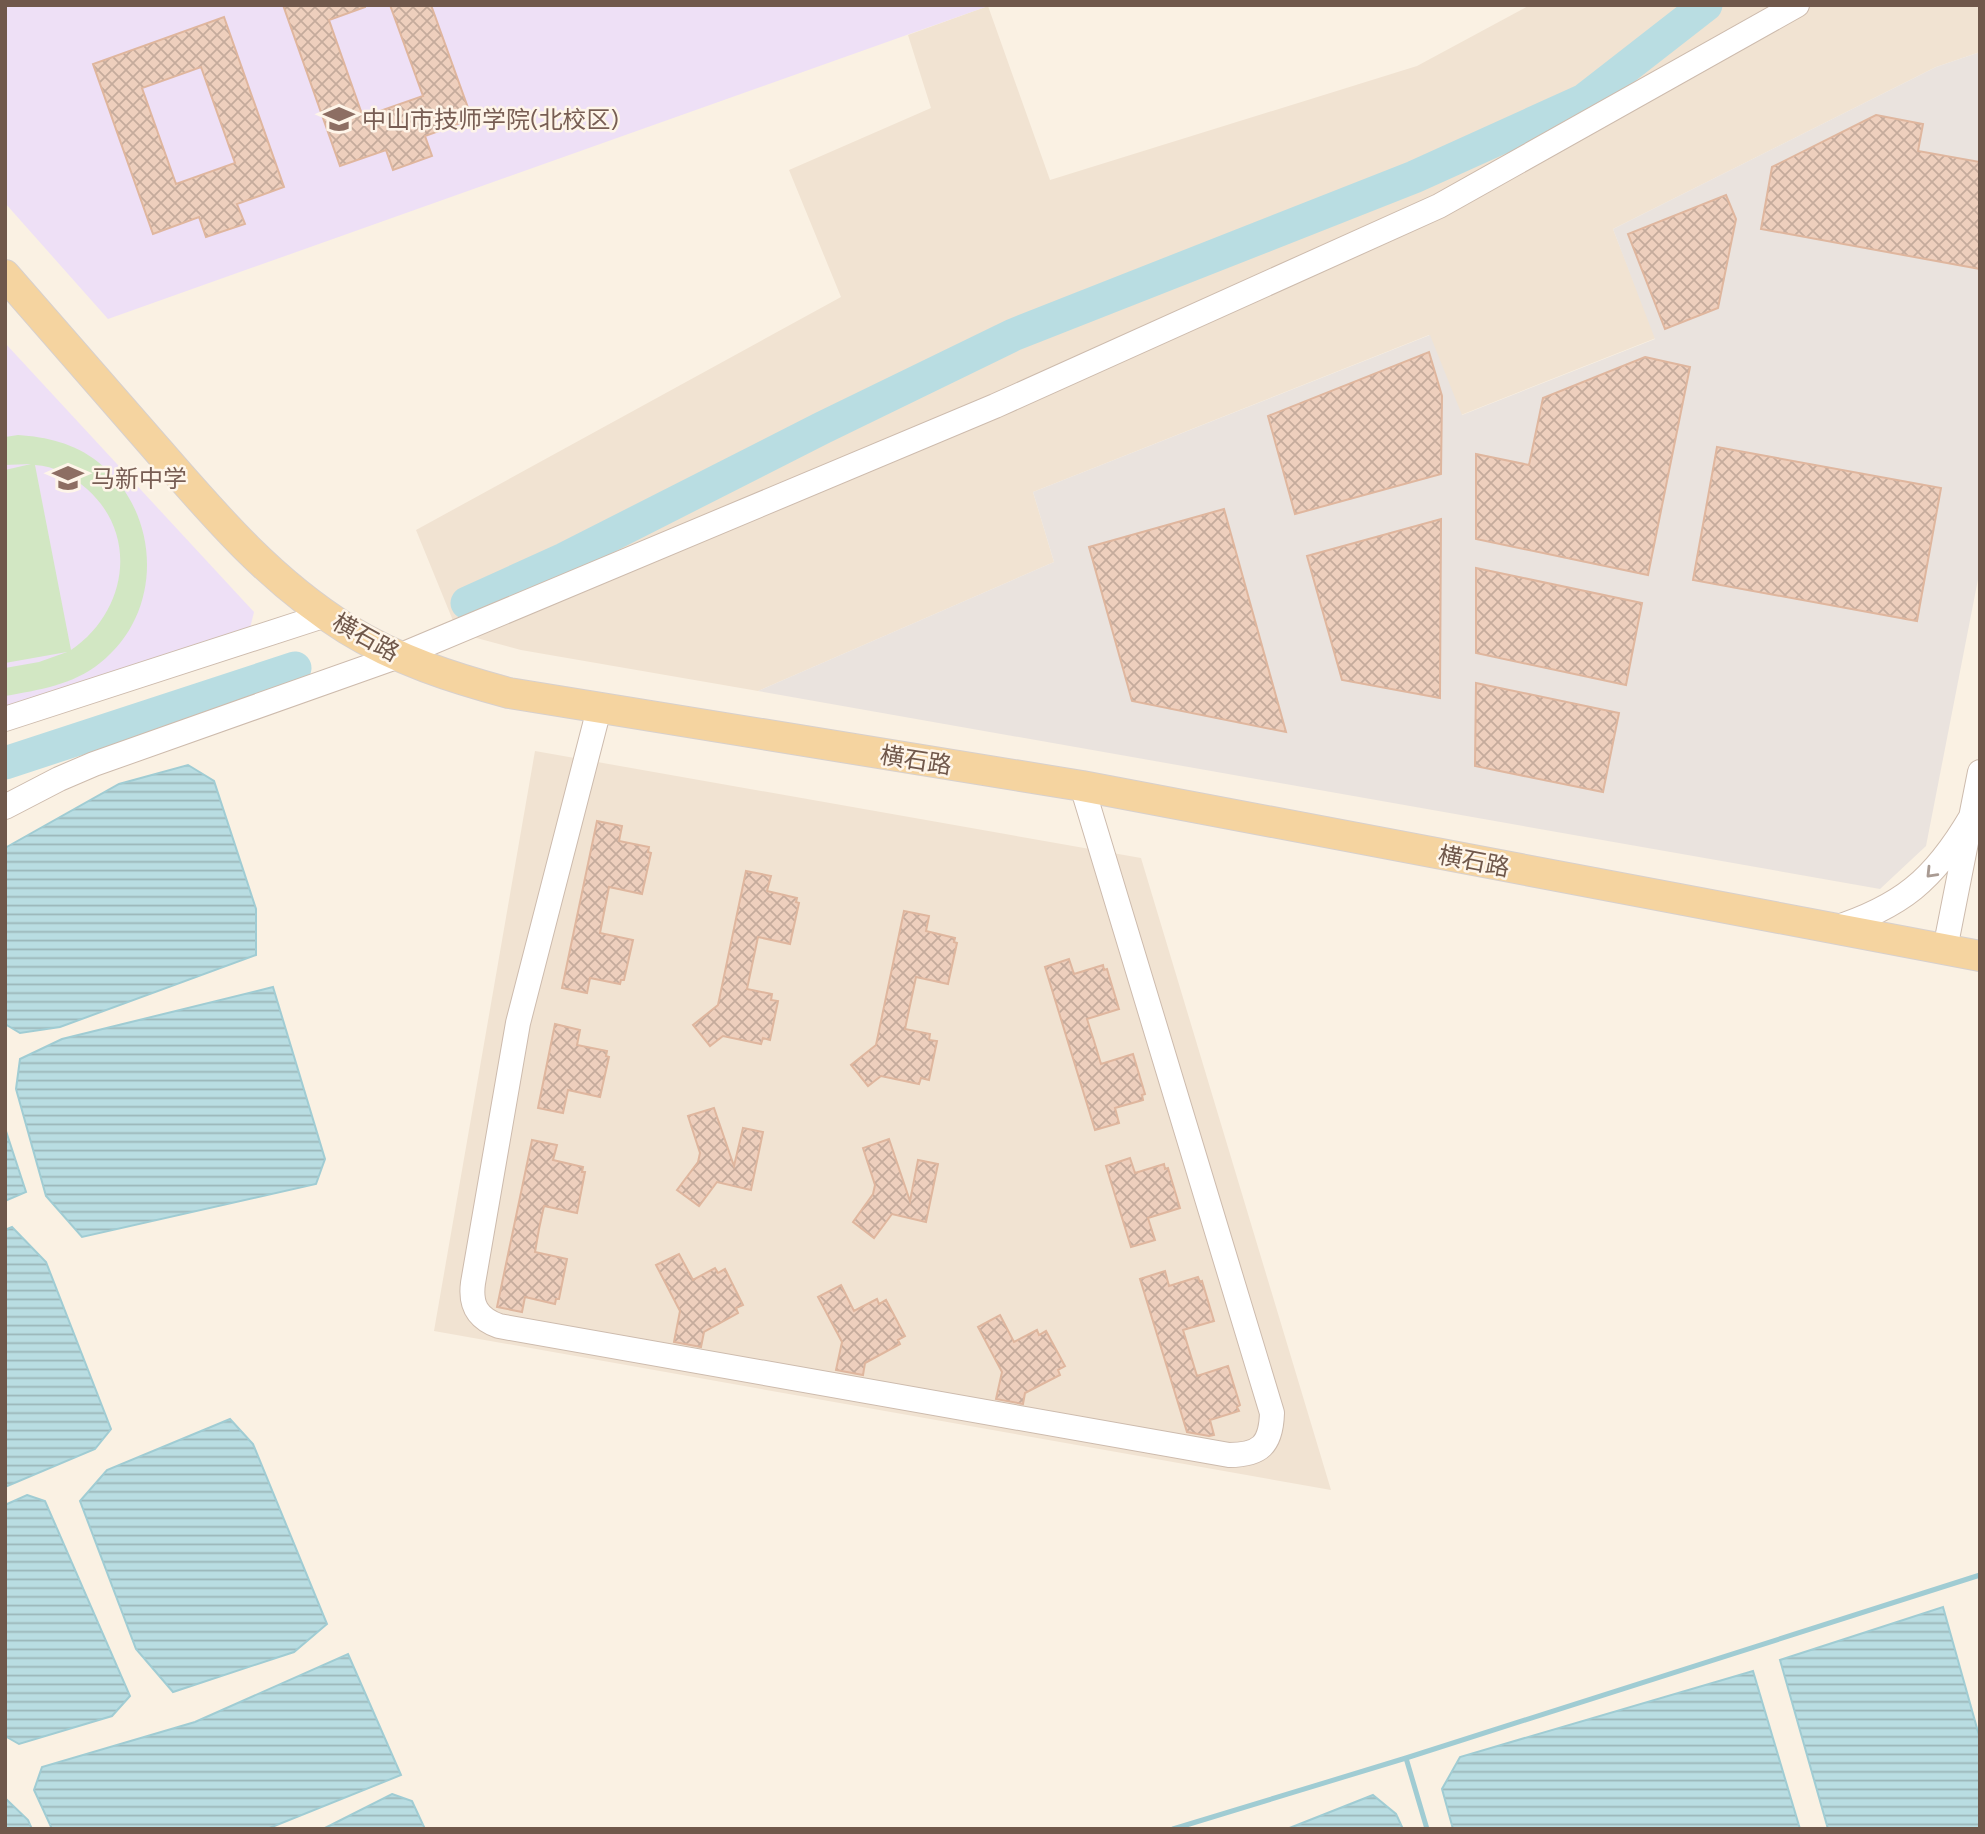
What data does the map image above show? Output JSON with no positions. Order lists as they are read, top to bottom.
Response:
{
  "streets": {
    "main road": ["横石路"]
  },
  "places": {
    "school or university": ["中山市技师学院(北校区)", "马新中学"]
  }
}
